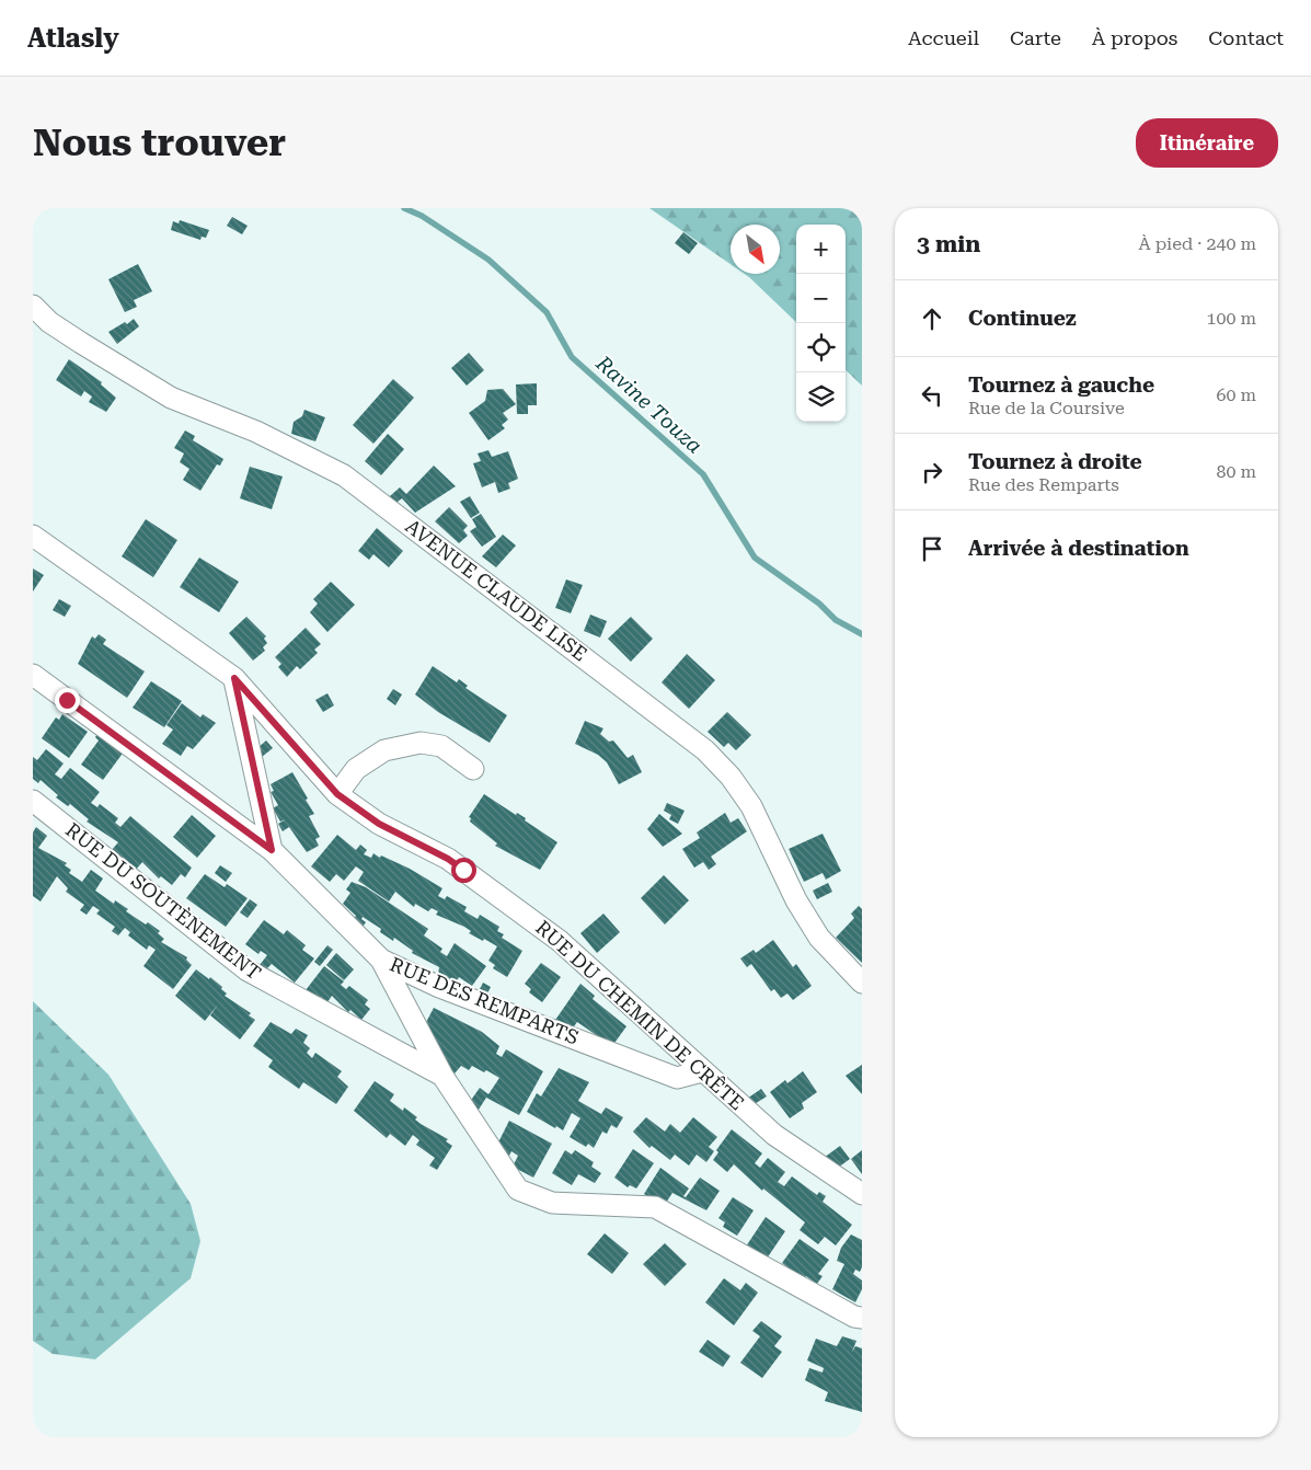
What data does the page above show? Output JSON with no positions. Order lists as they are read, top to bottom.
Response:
{
  "streets": {
    "street": [
      "AVENUE CLAUDE LISE",
      "RUE DU SOUTÈNEMENT",
      "RUE DES REMPARTS",
      "RUE DU CHEMIN DE CRÊTE"
    ]
  },
  "crossings": [
    ["RUE DES REMPARTS", "RUE DU CHEMIN DE CRÊTE"]
  ],
  "water": ["Ravine Touza"],
  "north": "bottom right",
  "page": {
    "header": "Atlasly",
    "nav": [
      "Accueil",
      "Carte",
      "À propos",
      "Contact"
    ],
    "buttons": "Itinéraire",
    "title": "Nous trouver",
    "heading": ["3 min", "À pied · 240 m"],
    "map_buttons": ["+", "−"],
    "list": [
      ["Continuez", "100 m"],
      ["Tournez à gauche", "Rue de la Coursive", "60 m"],
      ["Tournez à droite", "Rue des Remparts", "80 m"],
      "Arrivée à destination"
    ]
  }
}
